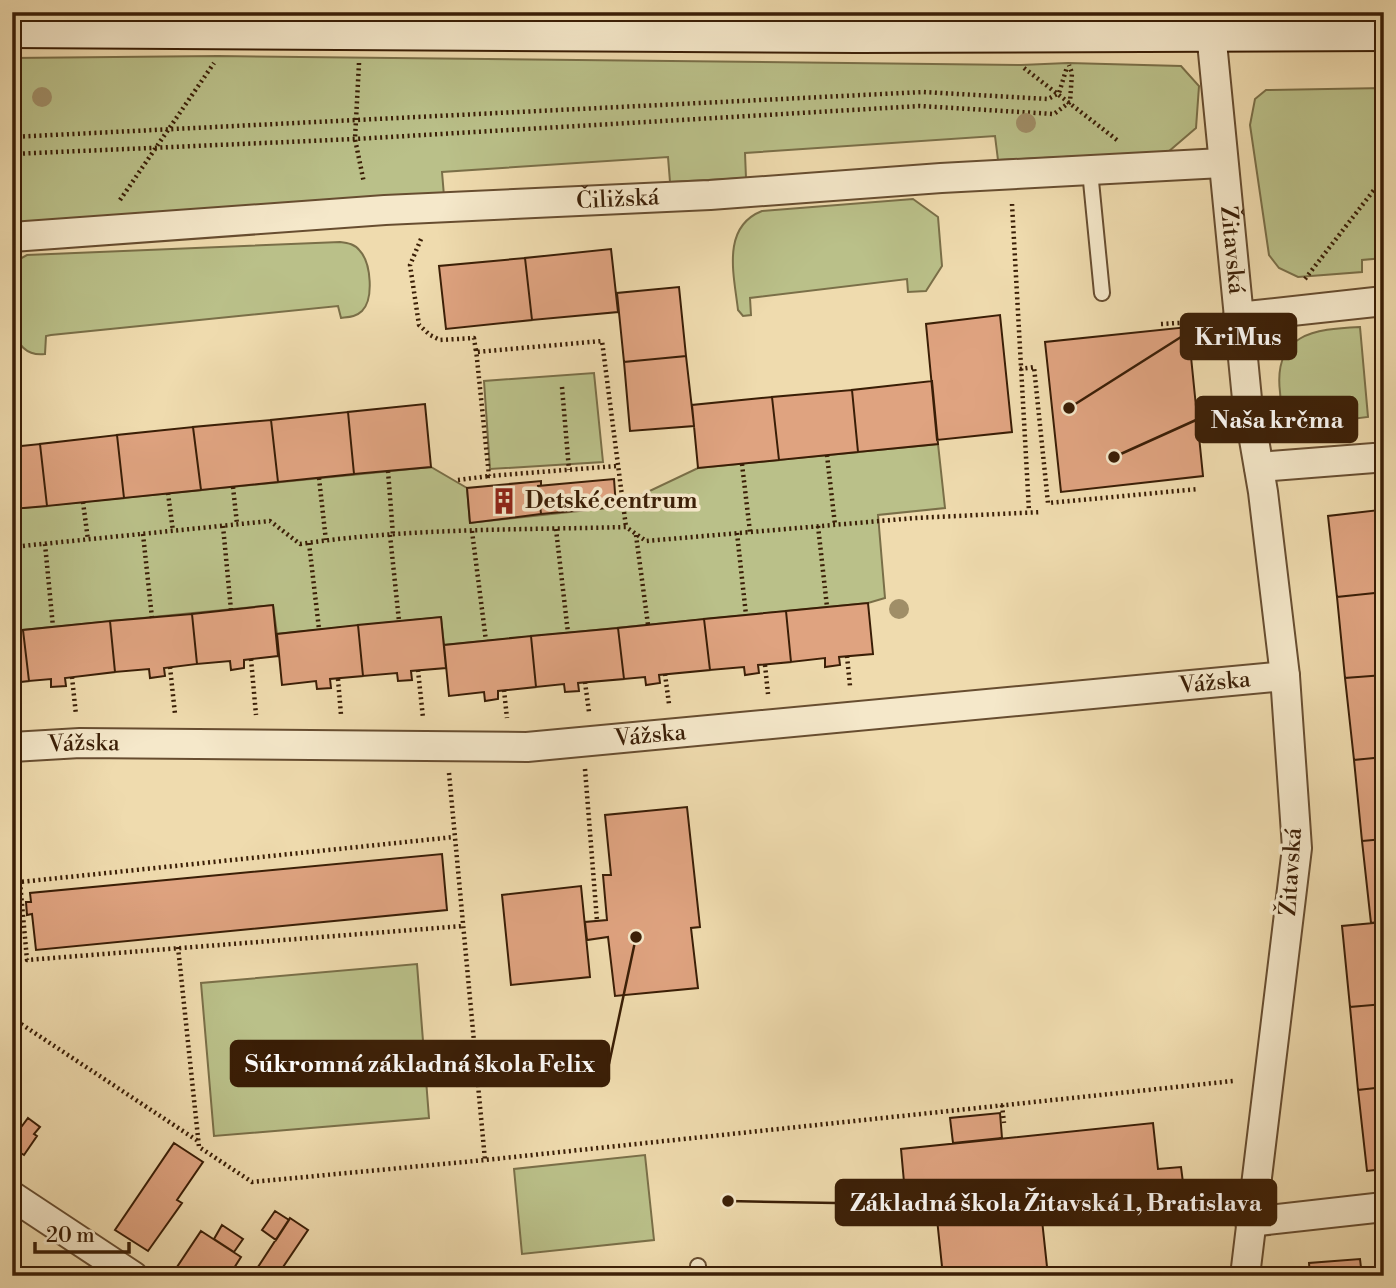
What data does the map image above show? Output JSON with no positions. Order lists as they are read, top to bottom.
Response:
{
  "streets": {
    "street": ["Čiližská", "Žitavská", "Vážska"]
  },
  "crossings": [
    ["Čiližská", "Žitavská"],
    ["Žitavská", "Vážska"]
  ],
  "places": {
    "other": [
      "KriMus",
      "Naša krčma",
      "Súkromná základná škola Felix",
      "Základná škola Žitavská 1, Bratislava"
    ],
    "building": ["Detské centrum"]
  },
  "scale_bar": "20 m"
}
